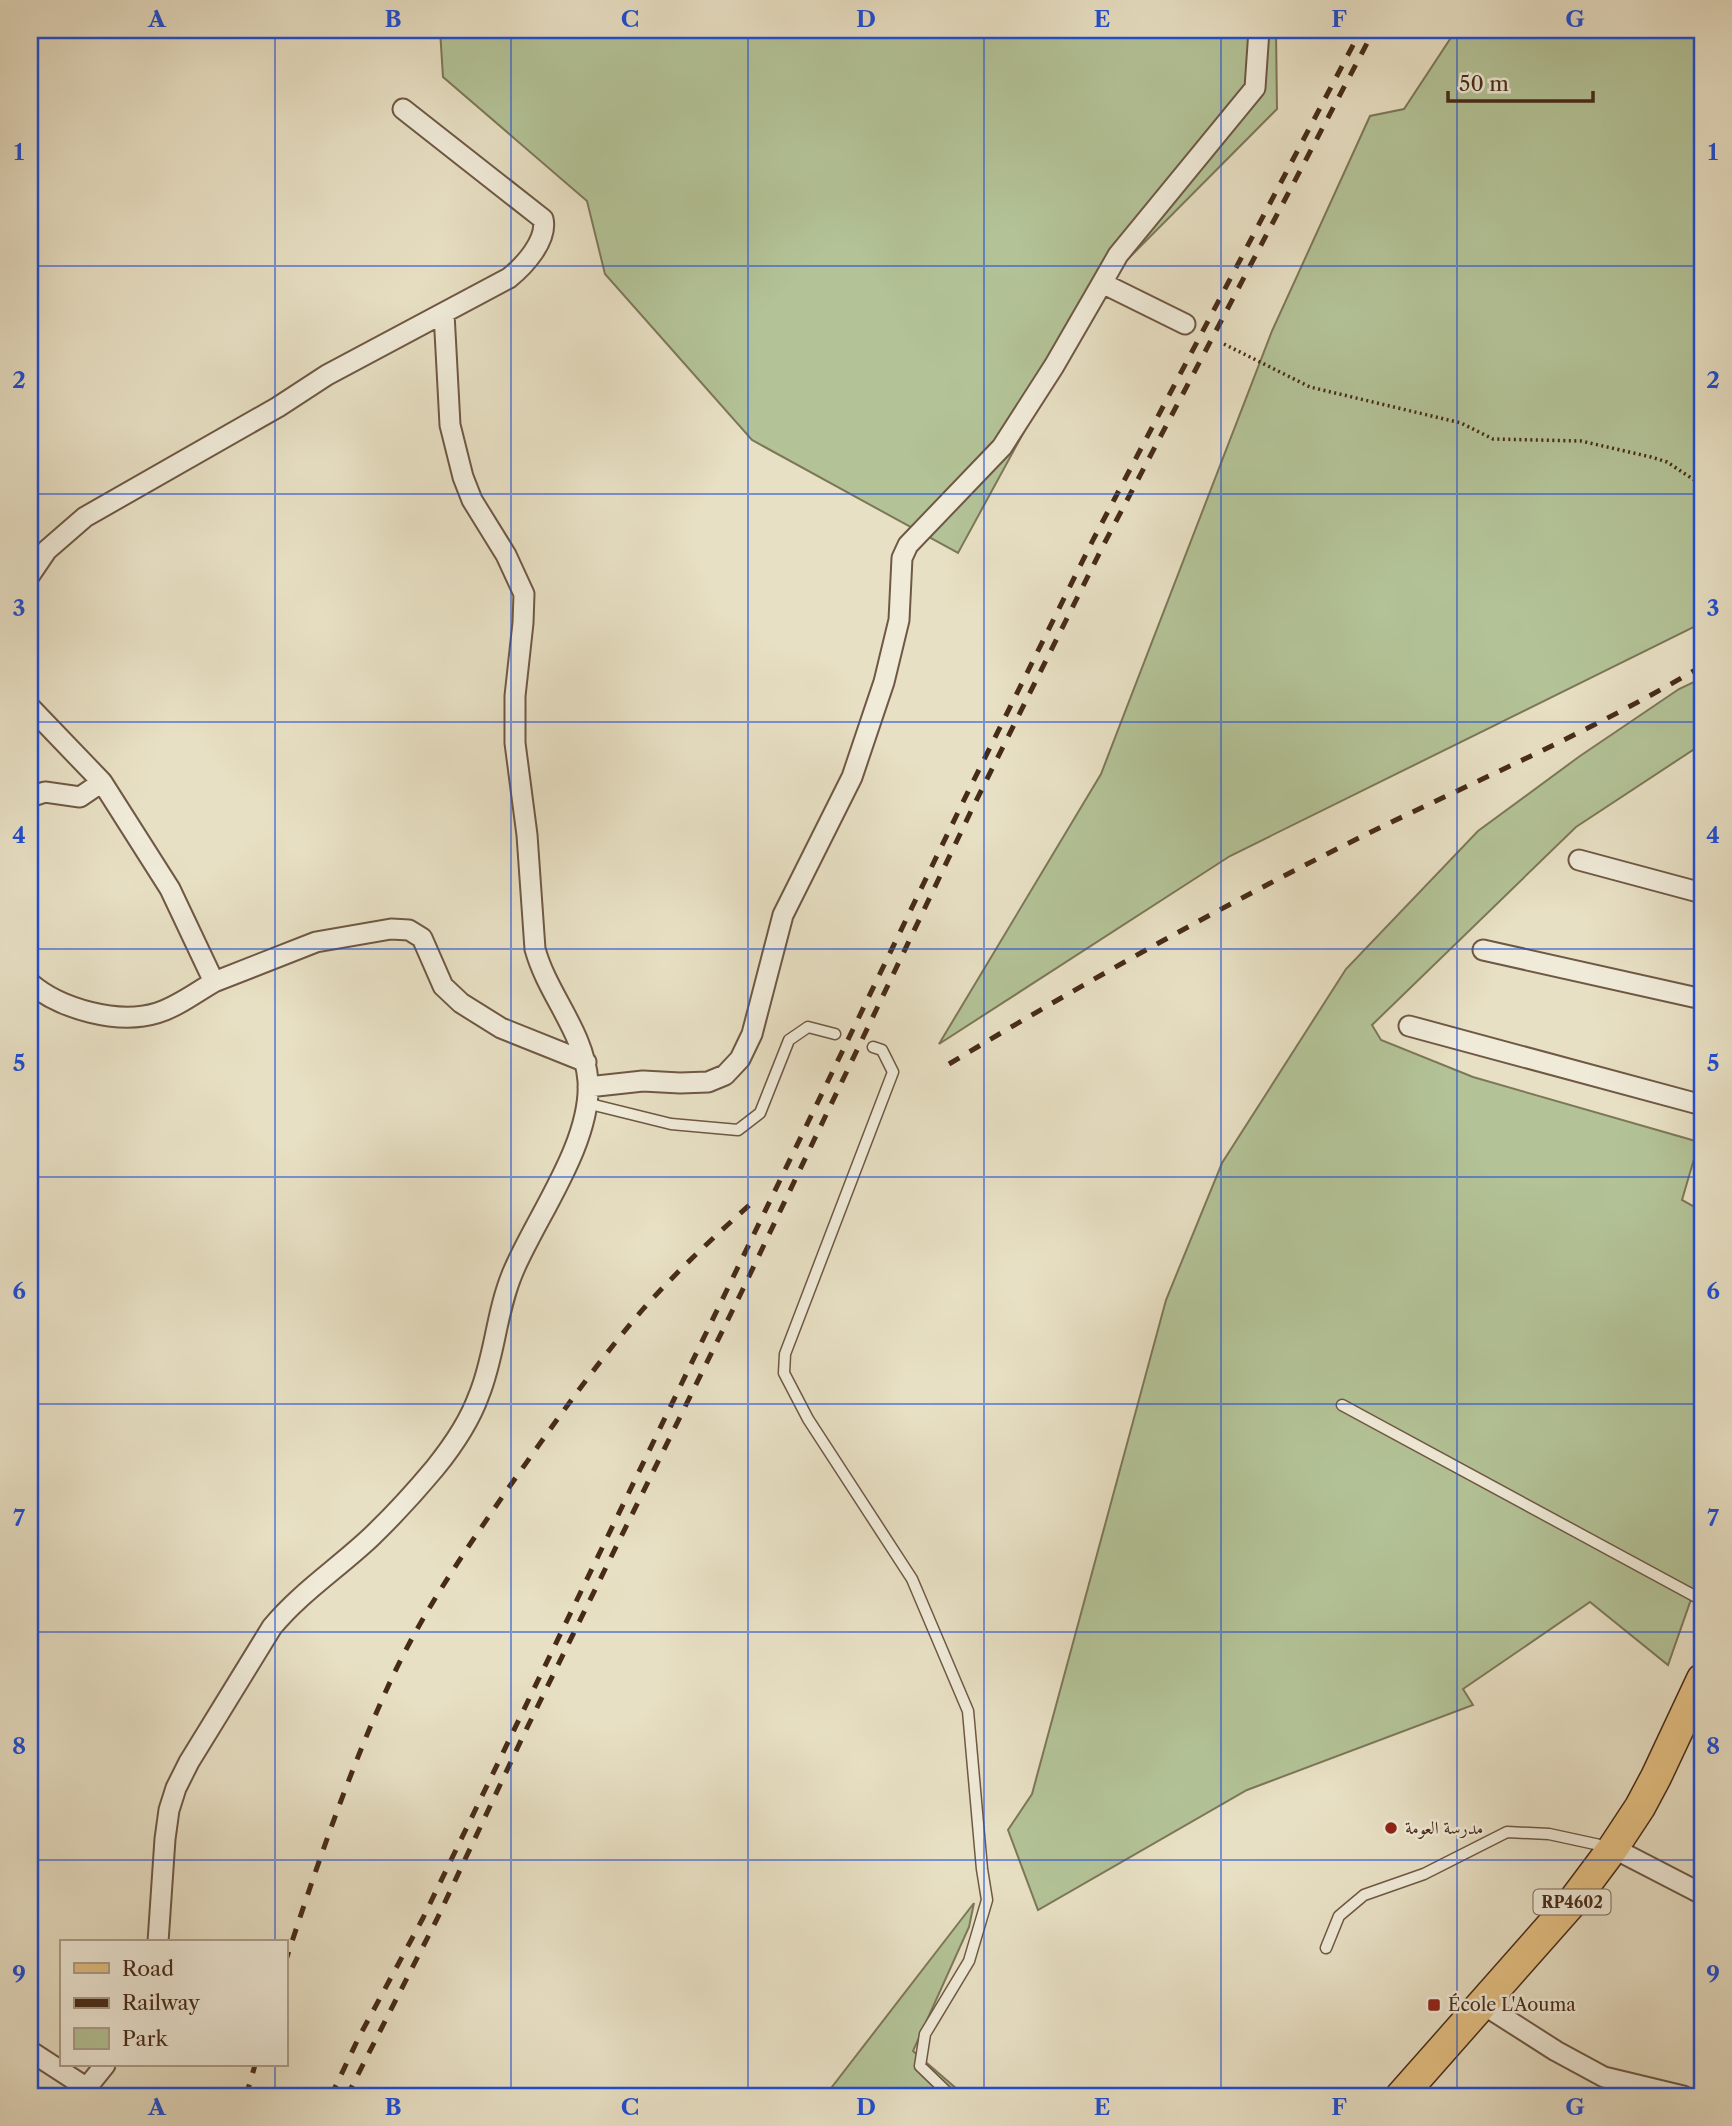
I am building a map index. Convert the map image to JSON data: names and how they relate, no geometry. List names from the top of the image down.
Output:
{
  "streets": {
    "main road": ["RP4602"]
  },
  "places": {
    "other": ["مدرسة العومة"],
    "transit": ["École L'Aouma"]
  },
  "legend": ["Road", "Railway", "Park"],
  "scale_bar": "50 m",
  "grid": {
    "columns": [
      "A",
      "B",
      "C",
      "D",
      "E",
      "F",
      "G"
    ],
    "rows": [
      "1",
      "2",
      "3",
      "4",
      "5",
      "6",
      "7",
      "8",
      "9"
    ]
  }
}
